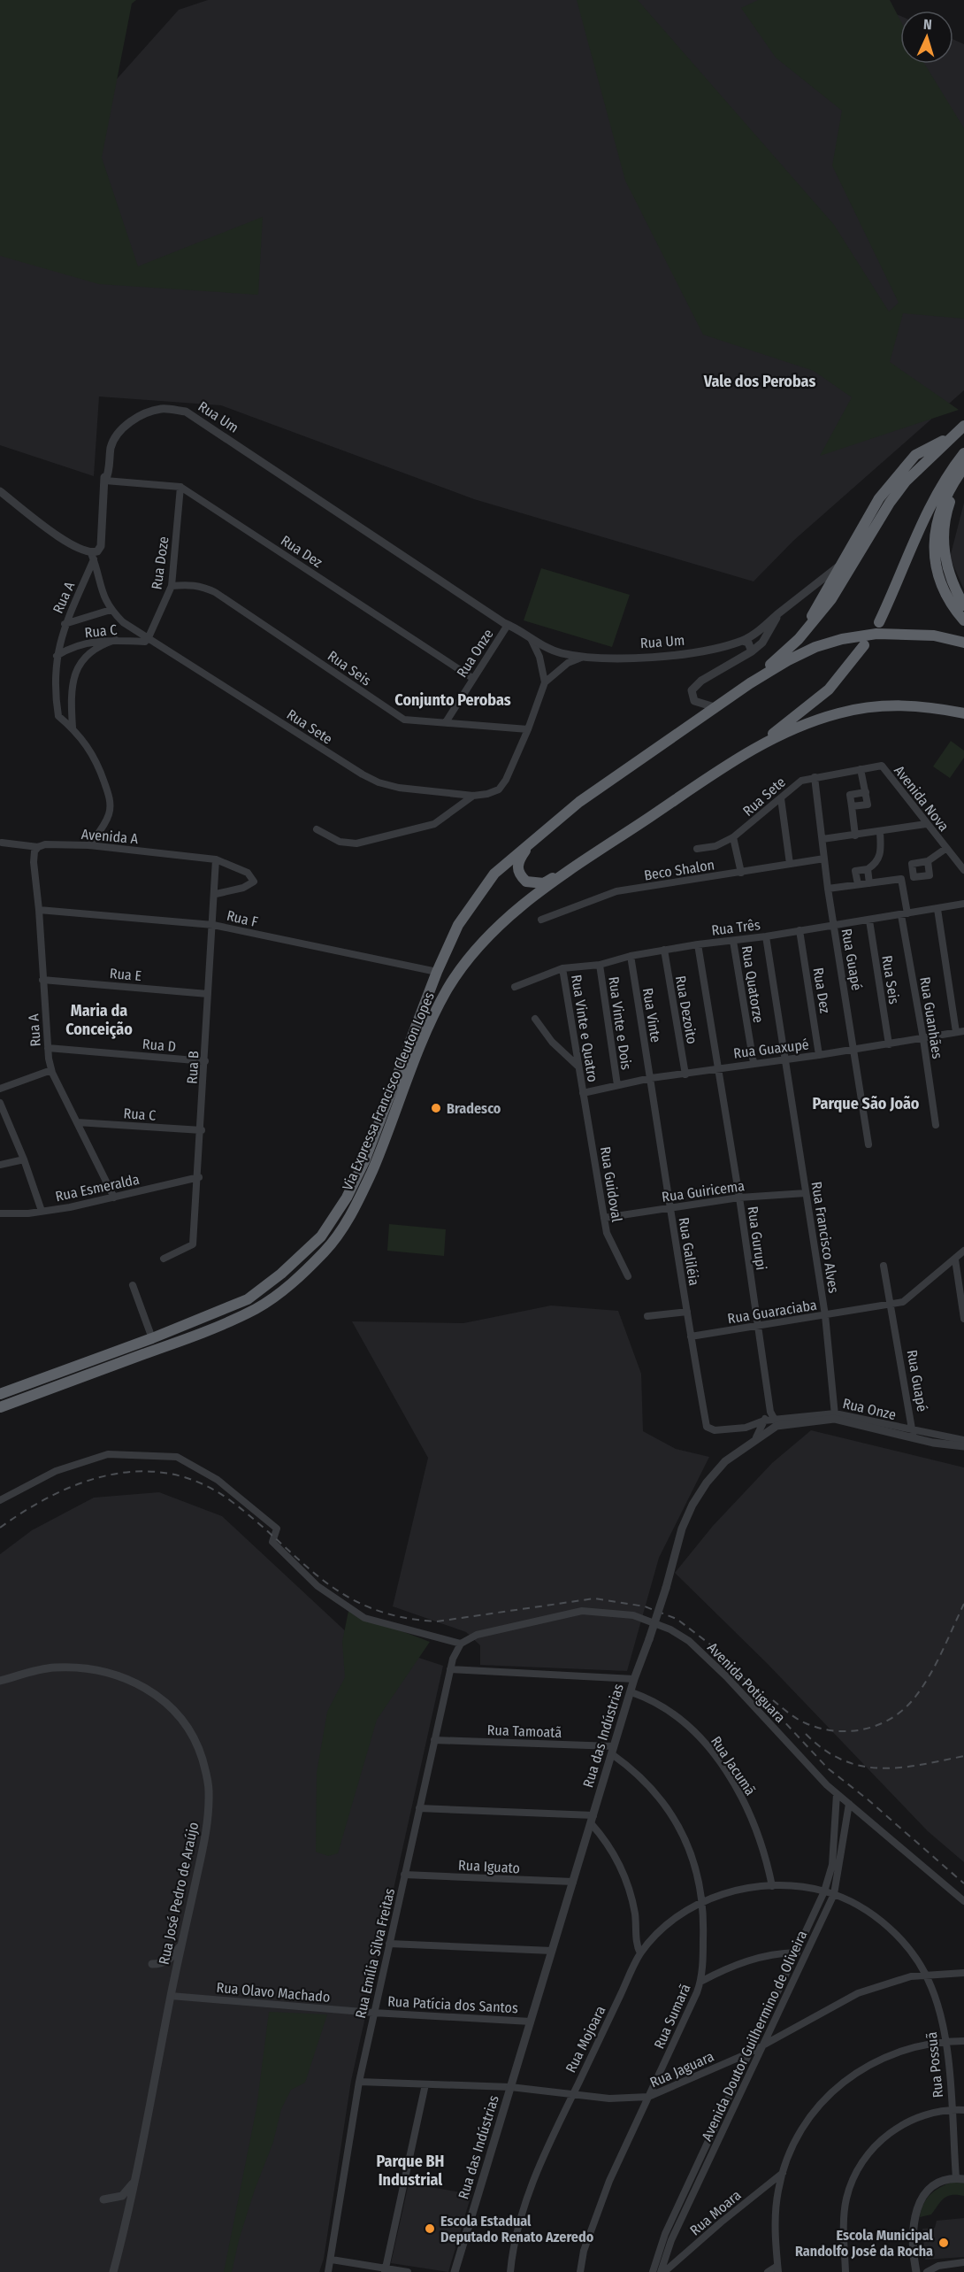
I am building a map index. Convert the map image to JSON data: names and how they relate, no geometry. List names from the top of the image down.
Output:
{
  "streets": {
    "highway": ["Via Expressa Francisco Cleuton Lopes"],
    "street": [
      "Rua Um",
      "Rua Dez",
      "Rua Doze",
      "Rua A",
      "Rua C",
      "Rua Onze",
      "Rua Seis",
      "Rua Sete",
      "Avenida Nova",
      "Avenida A",
      "Beco Shalon",
      "Rua F",
      "Rua Três",
      "Rua Guapé",
      "Rua E",
      "Rua Quatorze",
      "Rua Dezoito",
      "Rua Vinte",
      "Rua Guanhães",
      "Rua Vinte e Dois",
      "Rua Vinte e Quatro",
      "Rua D",
      "Rua Guaxupé",
      "Rua B",
      "Rua Guidoval",
      "Rua Esmeralda",
      "Rua Guiricema",
      "Rua Francisco Alves",
      "Rua Gurupi",
      "Rua Galiléia",
      "Rua Guaraciaba",
      "Avenida Potiguara",
      "Rua Tamoatã",
      "Rua das Indústrias",
      "Rua Jacumã",
      "Rua Iguato",
      "Rua José Pedro de Araújo",
      "Rua Emília Silva Freitas",
      "Rua Olavo Machado",
      "Rua Patícia dos Santos",
      "Rua Sumarã",
      "Avenida Doutor Guilhermino de Oliveira",
      "Rua Mojoara",
      "Rua Possuã",
      "Rua Jaguara",
      "Rua Moara"
    ]
  },
  "crossings": [
    ["Rua Um", "Rua Dez"],
    ["Rua Um", "Rua A"],
    ["Rua Um", "Rua Onze"],
    ["Rua Dez", "Rua Doze"],
    ["Rua Dez", "Rua Onze"],
    ["Rua Dez", "Rua Três"],
    ["Rua Dez", "Rua Guaxupé"],
    ["Rua Doze", "Rua C"],
    ["Rua Doze", "Rua Seis"],
    ["Rua Doze", "Rua Sete"],
    ["Rua A", "Rua C"],
    ["Rua A", "Avenida A"],
    ["Rua A", "Rua F"],
    ["Rua A", "Rua E"],
    ["Rua A", "Rua D"],
    ["Rua A", "Rua Esmeralda"],
    ["Rua C", "Rua Sete"],
    ["Rua C", "Rua B"],
    ["Rua Onze", "Rua Seis"],
    ["Rua Onze", "Rua Guapé"],
    ["Rua Onze", "Rua das Indústrias"],
    ["Rua Seis", "Rua Sete"],
    ["Rua Seis", "Rua Três"],
    ["Rua Seis", "Rua Guaxupé"],
    ["Rua Sete", "Avenida Nova"],
    ["Rua Sete", "Rua Guapé"],
    ["Avenida A", "Rua B"],
    ["Beco Shalon", "Rua Guapé"],
    ["Rua F", "Rua B"],
    ["Rua F", "Via Expressa Francisco Cleuton Lopes"],
    ["Rua Três", "Rua Guapé"],
    ["Rua Três", "Rua Quatorze"],
    ["Rua Três", "Rua Dezoito"],
    ["Rua Três", "Rua Vinte"],
    ["Rua Três", "Rua Guanhães"],
    ["Rua Três", "Rua Vinte e Dois"],
    ["Rua Três", "Rua Vinte e Quatro"],
    ["Rua Três", "Rua Francisco Alves"],
    ["Rua Três", "Rua Gurupi"],
    ["Rua Guapé", "Rua Guaxupé"],
    ["Rua Guapé", "Rua Guaraciaba"],
    ["Rua Guapé", "Rua das Indústrias"],
    ["Rua E", "Rua B"],
    ["Rua Quatorze", "Rua Guaxupé"],
    ["Rua Dezoito", "Rua Guaxupé"],
    ["Rua Vinte", "Rua Guaxupé"],
    ["Rua Vinte", "Rua Galiléia"],
    ["Rua Guanhães", "Rua Guaxupé"],
    ["Rua Vinte e Dois", "Rua Guaxupé"],
    ["Rua Vinte e Quatro", "Rua Guaxupé"],
    ["Rua Vinte e Quatro", "Rua Guidoval"],
    ["Rua D", "Rua B"],
    ["Rua Guaxupé", "Rua Guidoval"],
    ["Rua Guaxupé", "Rua Francisco Alves"],
    ["Rua Guaxupé", "Rua Gurupi"],
    ["Rua Guaxupé", "Rua Galiléia"],
    ["Rua B", "Rua Esmeralda"],
    ["Rua Guidoval", "Rua Guiricema"],
    ["Rua Guiricema", "Rua Francisco Alves"],
    ["Rua Guiricema", "Rua Gurupi"],
    ["Rua Guiricema", "Rua Galiléia"],
    ["Rua Francisco Alves", "Rua Guaraciaba"],
    ["Rua Francisco Alves", "Rua das Indústrias"],
    ["Rua Gurupi", "Rua Guaraciaba"],
    ["Rua Gurupi", "Rua das Indústrias"],
    ["Rua Galiléia", "Rua Guaraciaba"],
    ["Avenida Potiguara", "Rua Emília Silva Freitas"],
    ["Avenida Potiguara", "Avenida Doutor Guilhermino de Oliveira"],
    ["Rua Tamoatã", "Rua das Indústrias"],
    ["Rua Tamoatã", "Rua Emília Silva Freitas"],
    ["Rua das Indústrias", "Rua Jacumã"],
    ["Rua das Indústrias", "Rua Iguato"],
    ["Rua das Indústrias", "Rua Patícia dos Santos"],
    ["Rua das Indústrias", "Rua Jaguara"],
    ["Rua Jacumã", "Rua Possuã"],
    ["Rua Iguato", "Rua Emília Silva Freitas"],
    ["Rua José Pedro de Araújo", "Rua Olavo Machado"],
    ["Rua Emília Silva Freitas", "Rua Olavo Machado"],
    ["Rua Emília Silva Freitas", "Rua Patícia dos Santos"],
    ["Rua Emília Silva Freitas", "Rua Jaguara"],
    ["Rua Olavo Machado", "Rua Patícia dos Santos"],
    ["Rua Sumarã", "Avenida Doutor Guilhermino de Oliveira"],
    ["Rua Sumarã", "Rua Jaguara"],
    ["Avenida Doutor Guilhermino de Oliveira", "Rua Possuã"],
    ["Avenida Doutor Guilhermino de Oliveira", "Rua Jaguara"],
    ["Avenida Doutor Guilhermino de Oliveira", "Rua Moara"],
    ["Rua Mojoara", "Rua Possuã"],
    ["Rua Mojoara", "Rua Jaguara"],
    ["Rua Possuã", "Rua Jaguara"]
  ],
  "districts": [
    "Vale dos Perobas",
    "Conjunto Perobas",
    "Maria da Conceição",
    "Parque São João",
    "Parque BH Industrial"
  ],
  "places": ["Bradesco", "Escola Estadual Deputado Renato Azeredo", "Escola Municipal Randolfo José da Rocha"],
  "north": "top"
}
